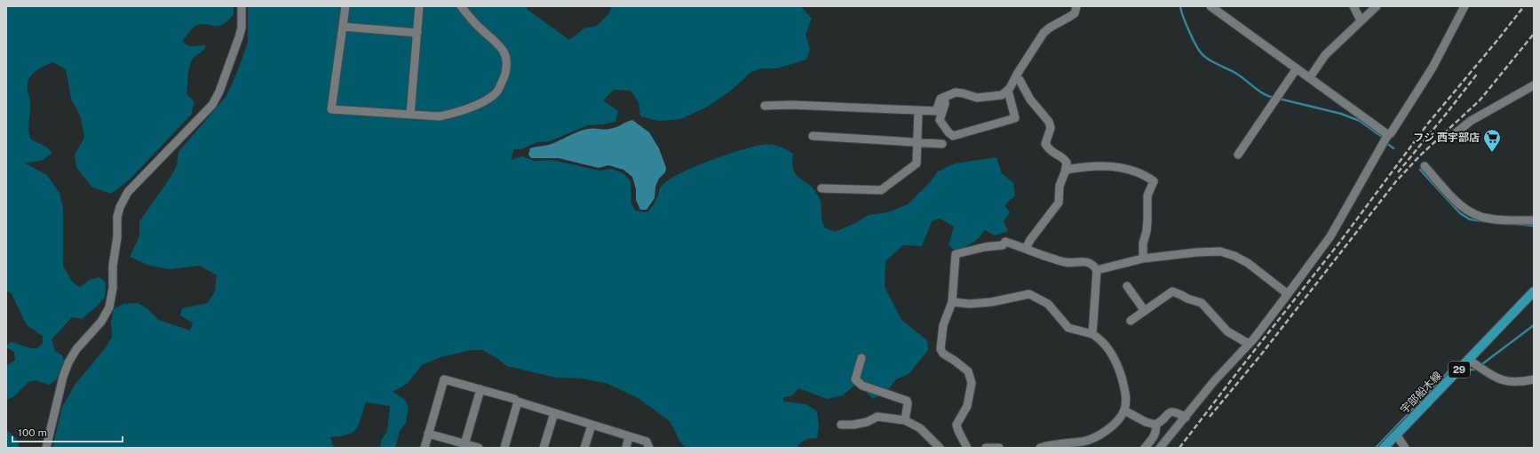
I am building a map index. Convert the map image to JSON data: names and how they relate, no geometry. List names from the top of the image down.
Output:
{
  "streets": {
    "main road": ["29", "宇部船木線"]
  },
  "places": {
    "supermarket": ["フジ 西宇部店"]
  },
  "scale_bar": "100 m"
}
